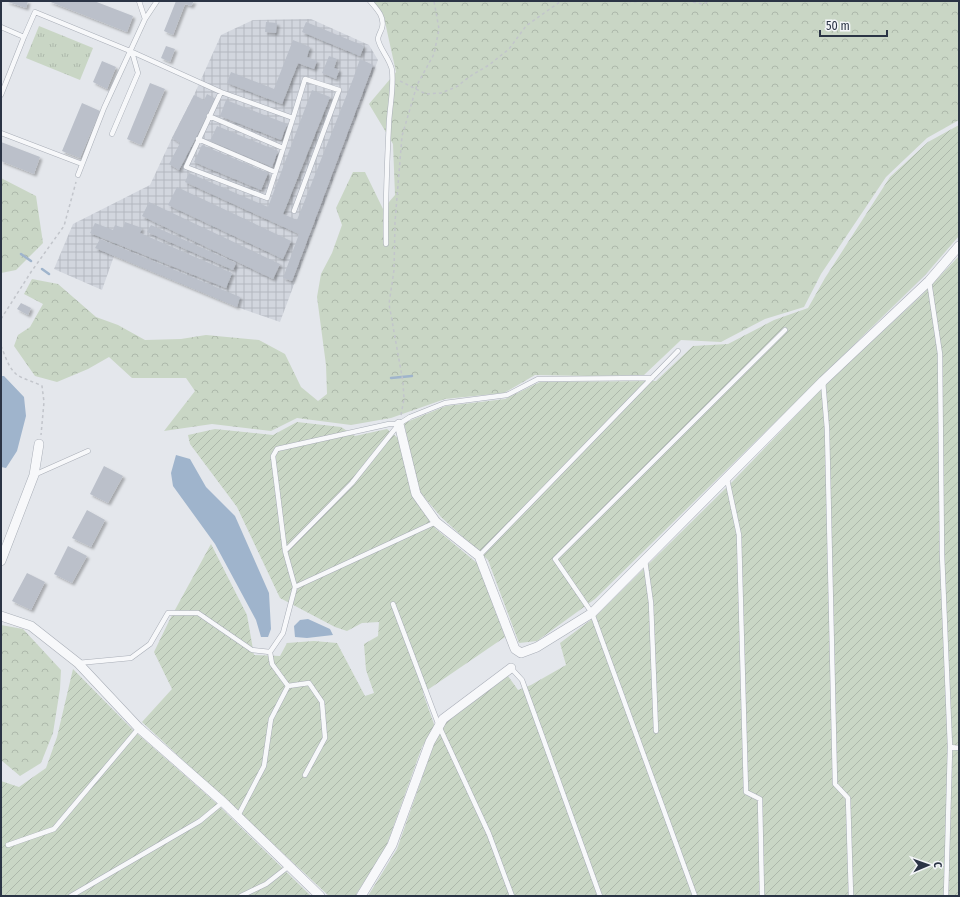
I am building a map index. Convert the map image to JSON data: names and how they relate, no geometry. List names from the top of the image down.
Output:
{
  "scale_bar": "50 m",
  "north": "right"
}
